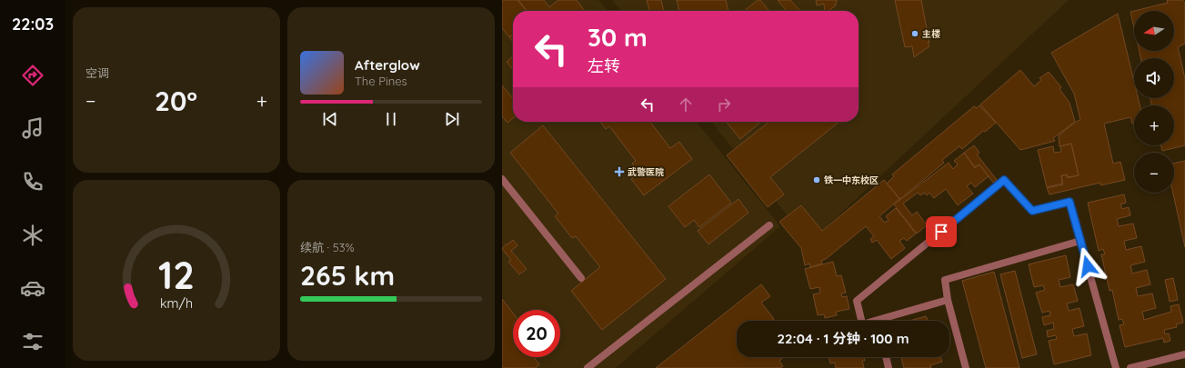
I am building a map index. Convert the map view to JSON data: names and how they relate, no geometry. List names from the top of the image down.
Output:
{
  "places": {
    "other": ["主楼", "铁一中东校区"],
    "health": ["武警医院"]
  },
  "north": "left",
  "page": {
    "tabs": "22:03",
    "tile": [
      "空调",
      ["续航 · 53%", "265 km"]
    ],
    "map_buttons": ["+", "−"],
    "turn": ["30 m", "左转"],
    "song": ["Afterglow", "The Pines"],
    "heat": ["−", "20°", "+"],
    "limit": "20",
    "trip": "22:04 · 1 分钟 · 100 m",
    "gauge": ["12", "km/h"]
  }
}
